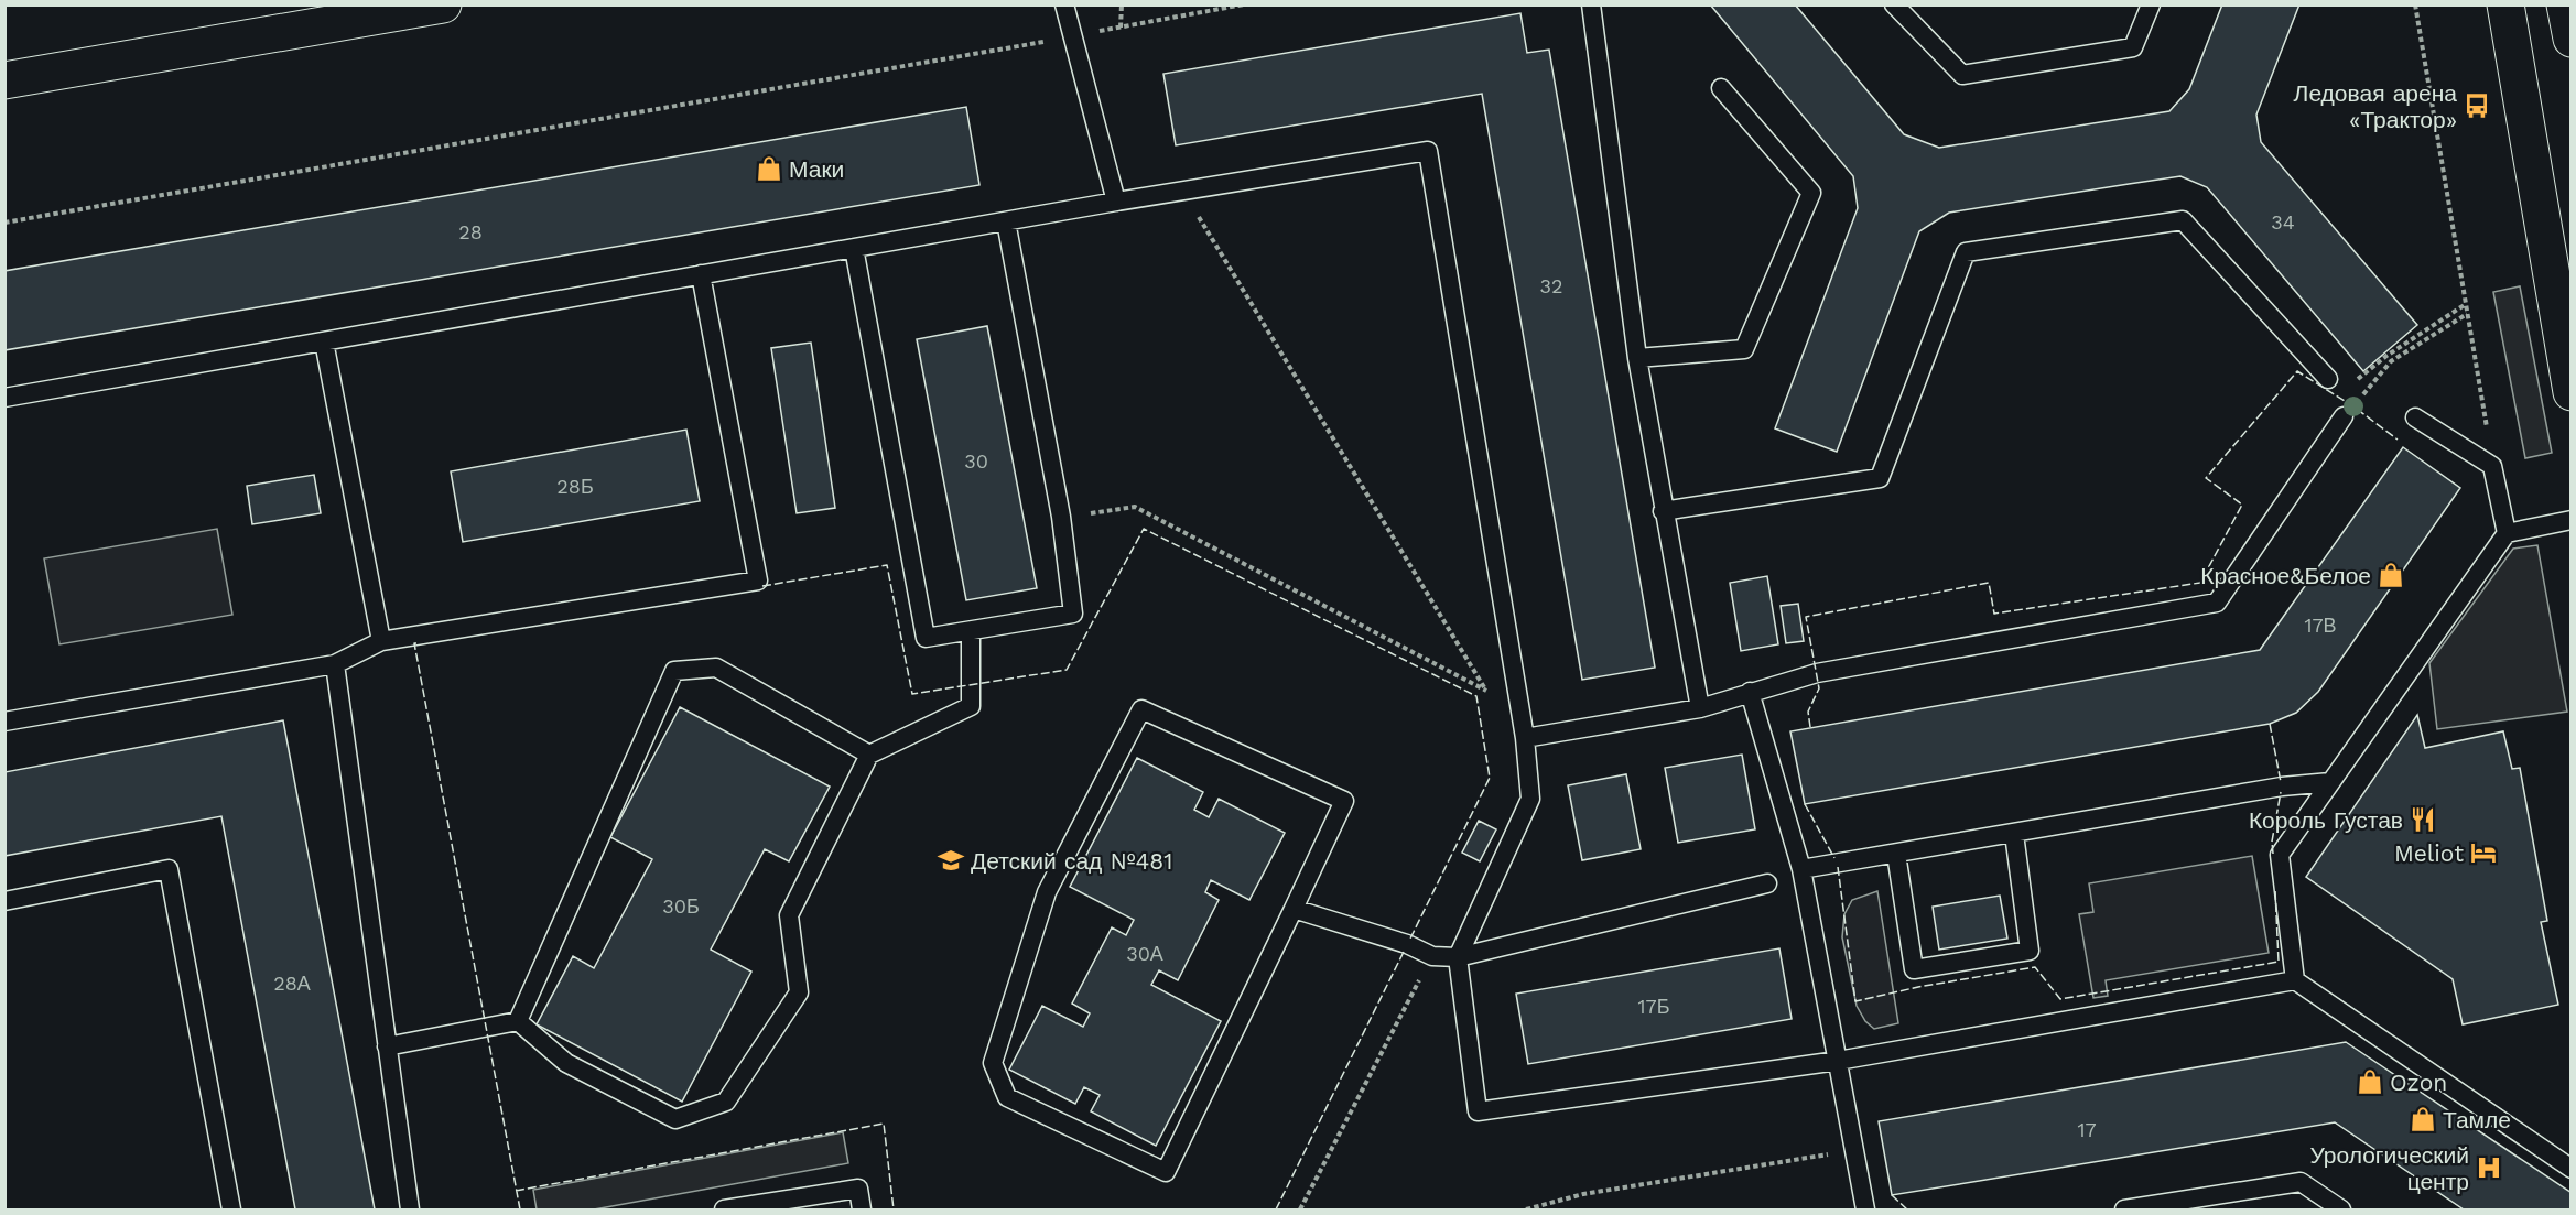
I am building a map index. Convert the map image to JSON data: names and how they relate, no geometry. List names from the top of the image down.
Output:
{
  "places": {
    "bus stop": ["Ледовая арена «Трактор»"],
    "shop": [
      "Маки",
      "Красное&Белое",
      "Ozon",
      "Тамле"
    ],
    "restaurant": ["Король Густав"],
    "hotel": ["Meliot"],
    "school or university": ["Детский сад №481"],
    "hospital": ["Урологический центр"]
  },
  "house_numbers": [
    "34",
    "28",
    "32",
    "30",
    "28Б",
    "17В",
    "30Б",
    "30А",
    "28А",
    "17Б",
    "17"
  ]
}
